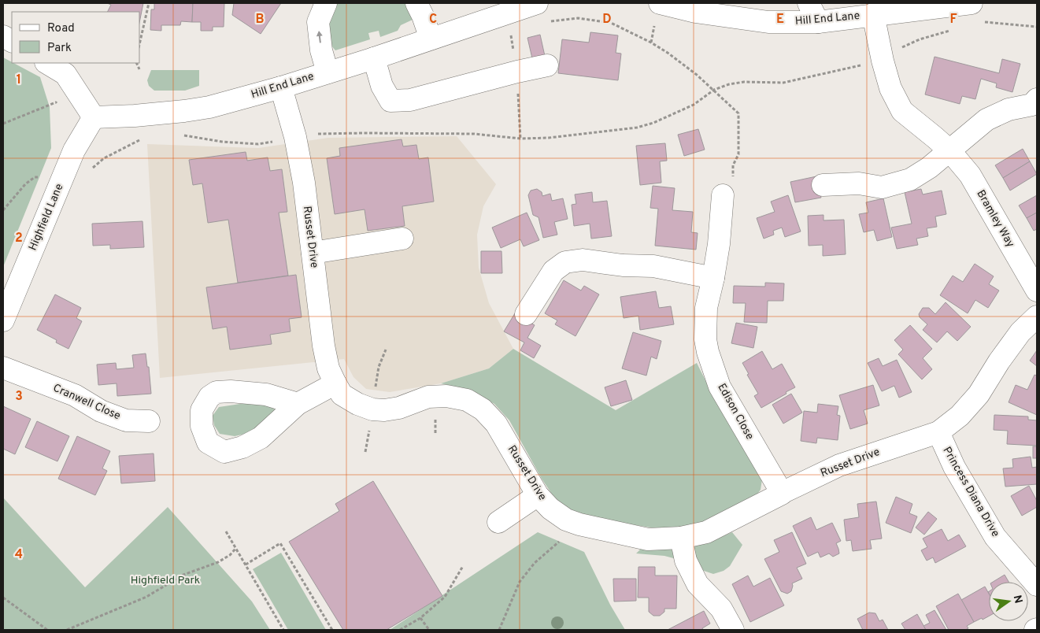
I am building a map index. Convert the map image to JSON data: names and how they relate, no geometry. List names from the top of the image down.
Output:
{
  "streets": {
    "street": [
      "Hill End Lane",
      "Highfield Lane",
      "Bramley Way",
      "Russet Drive",
      "Cranwell Close",
      "Edison Close",
      "Princess Diana Drive"
    ]
  },
  "crossings": [
    ["Hill End Lane", "Highfield Lane"],
    ["Hill End Lane", "Bramley Way"],
    ["Hill End Lane", "Russet Drive"],
    ["Russet Drive", "Edison Close"],
    ["Russet Drive", "Princess Diana Drive"]
  ],
  "parks": ["Highfield Park"],
  "legend": ["Road", "Park"],
  "north": "right",
  "grid": {
    "columns": [
      "B",
      "C",
      "D",
      "E",
      "F"
    ],
    "rows": [
      "1",
      "2",
      "3",
      "4"
    ]
  }
}
